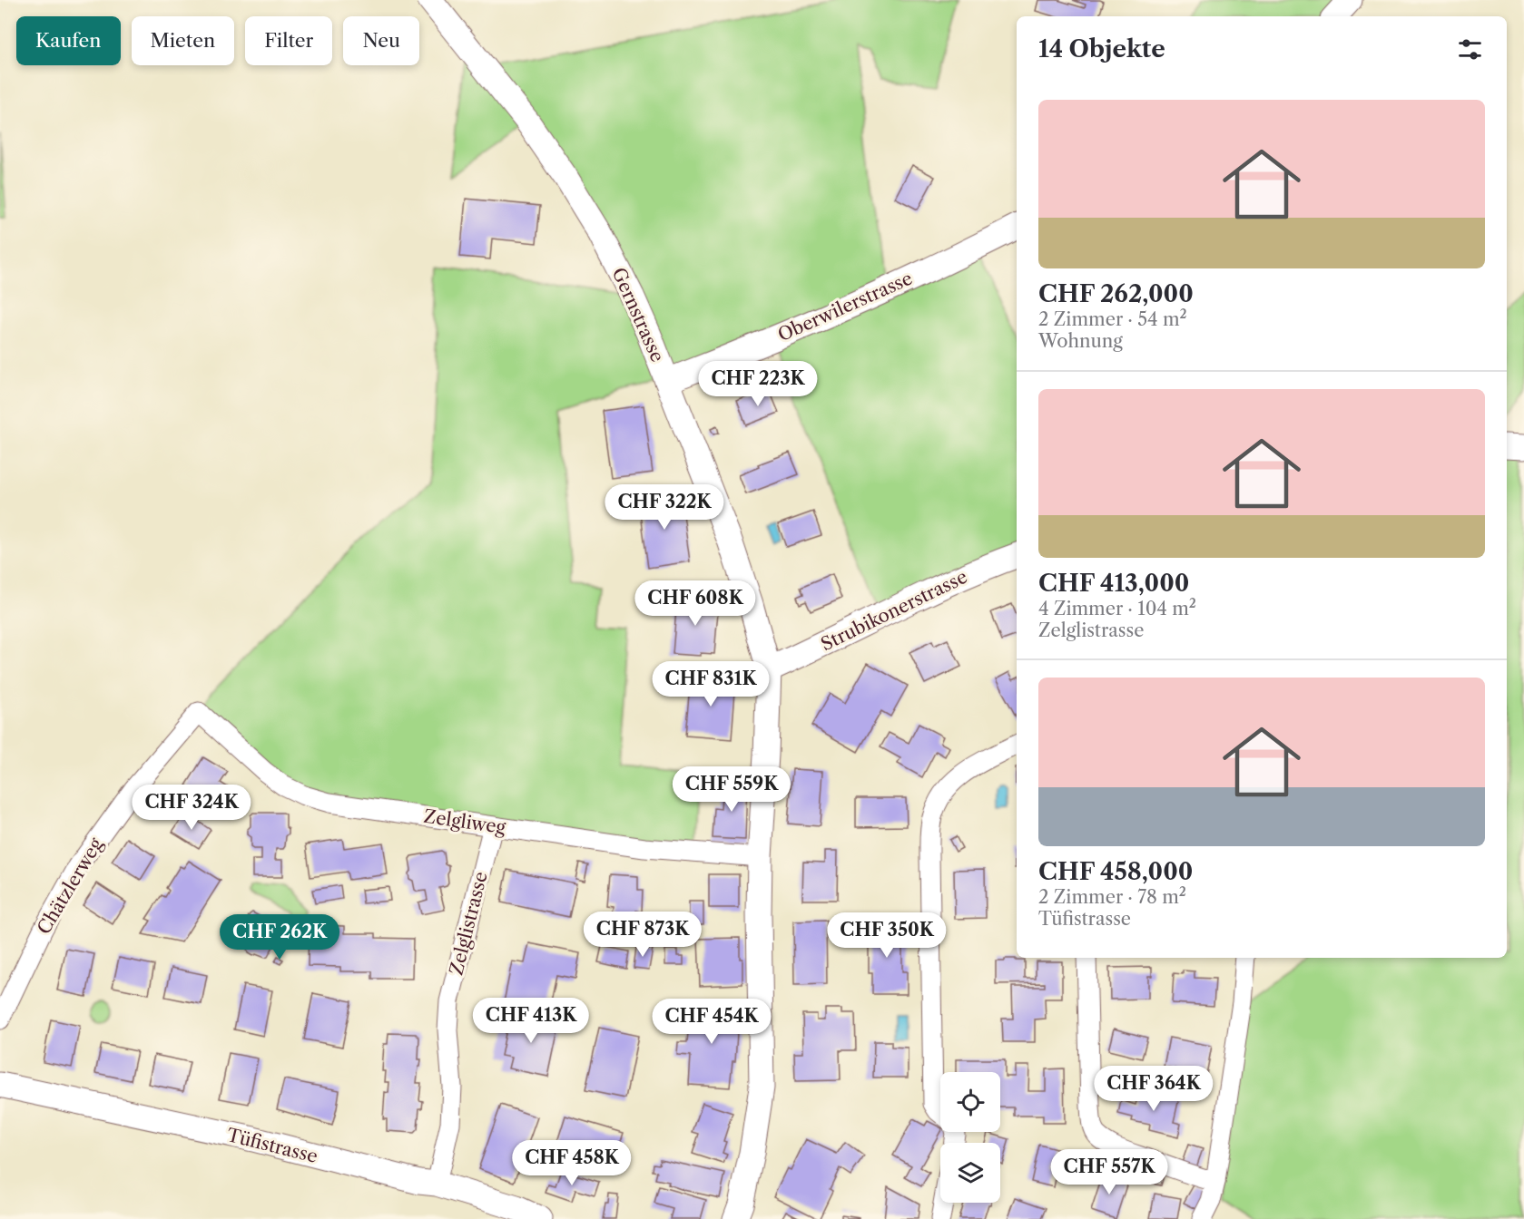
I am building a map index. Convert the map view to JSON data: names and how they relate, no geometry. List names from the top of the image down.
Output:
{
  "streets": {
    "street": [
      "Oberwilerstrasse",
      "Gernstrasse",
      "Strubikonerstrasse",
      "Zelgliweg",
      "Chätzlerweg",
      "Zelglistrasse",
      "Tüfistrasse"
    ]
  },
  "crossings": [
    ["Oberwilerstrasse", "Gernstrasse"],
    ["Gernstrasse", "Strubikonerstrasse"],
    ["Gernstrasse", "Zelgliweg"],
    ["Zelgliweg", "Chätzlerweg"],
    ["Zelgliweg", "Zelglistrasse"],
    ["Zelglistrasse", "Tüfistrasse"]
  ],
  "page": {
    "chip": [
      "Kaufen",
      "Mieten",
      "Filter",
      "Neu"
    ],
    "heading": "14 Objekte",
    "list": [
      {
        "name": "CHF 262,000",
        "note": "2 Zimmer · 54 m² · Wohnung"
      },
      {
        "name": "CHF 413,000",
        "note": "4 Zimmer · 104 m² · Zelglistrasse"
      },
      {
        "name": "CHF 458,000",
        "note": "2 Zimmer · 78 m² · Tüfistrasse"
      }
    ],
    "price": [
      "CHF 223K",
      "CHF 322K",
      "CHF 608K",
      "CHF 831K",
      "CHF 559K",
      "CHF 324K",
      "CHF 873K",
      "CHF 350K",
      "CHF 262K",
      "CHF 413K",
      "CHF 454K",
      "CHF 364K",
      "CHF 458K",
      "CHF 557K"
    ]
  }
}
